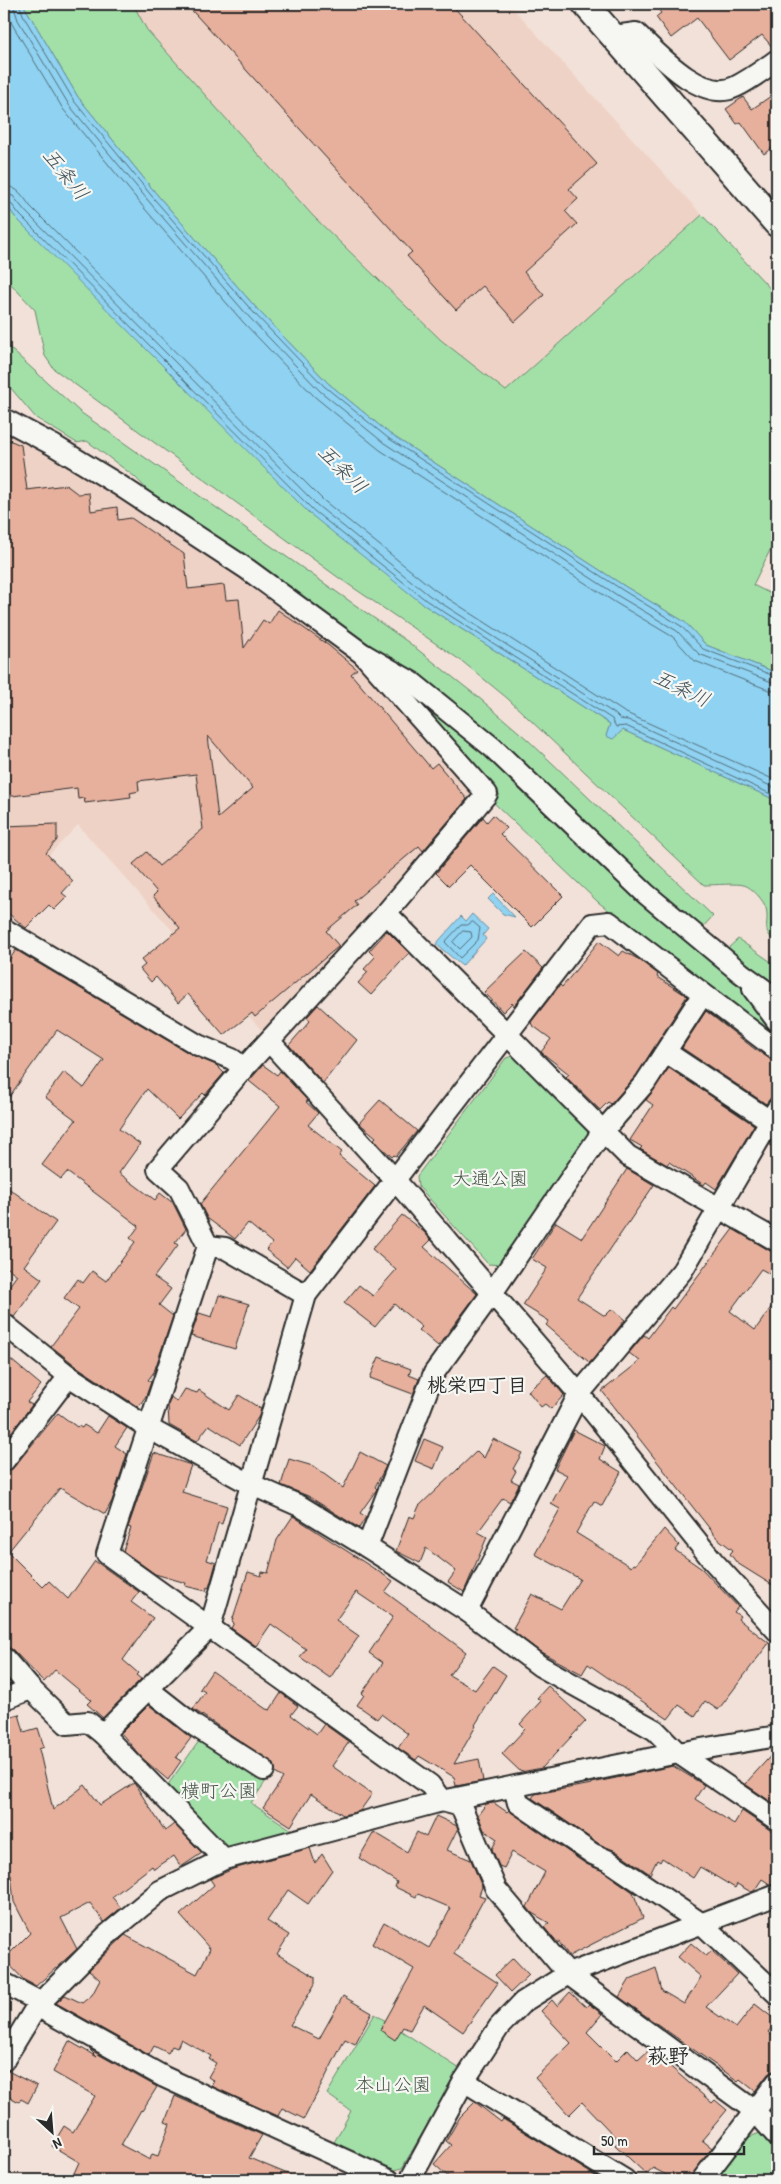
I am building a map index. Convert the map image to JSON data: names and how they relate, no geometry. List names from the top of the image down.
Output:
{
  "districts": ["桃栄四丁目", "萩野"],
  "water": ["五条川"],
  "parks": ["大通公園", "横町公園", "本山公園"],
  "scale_bar": "50 m",
  "north": "bottom right"
}
